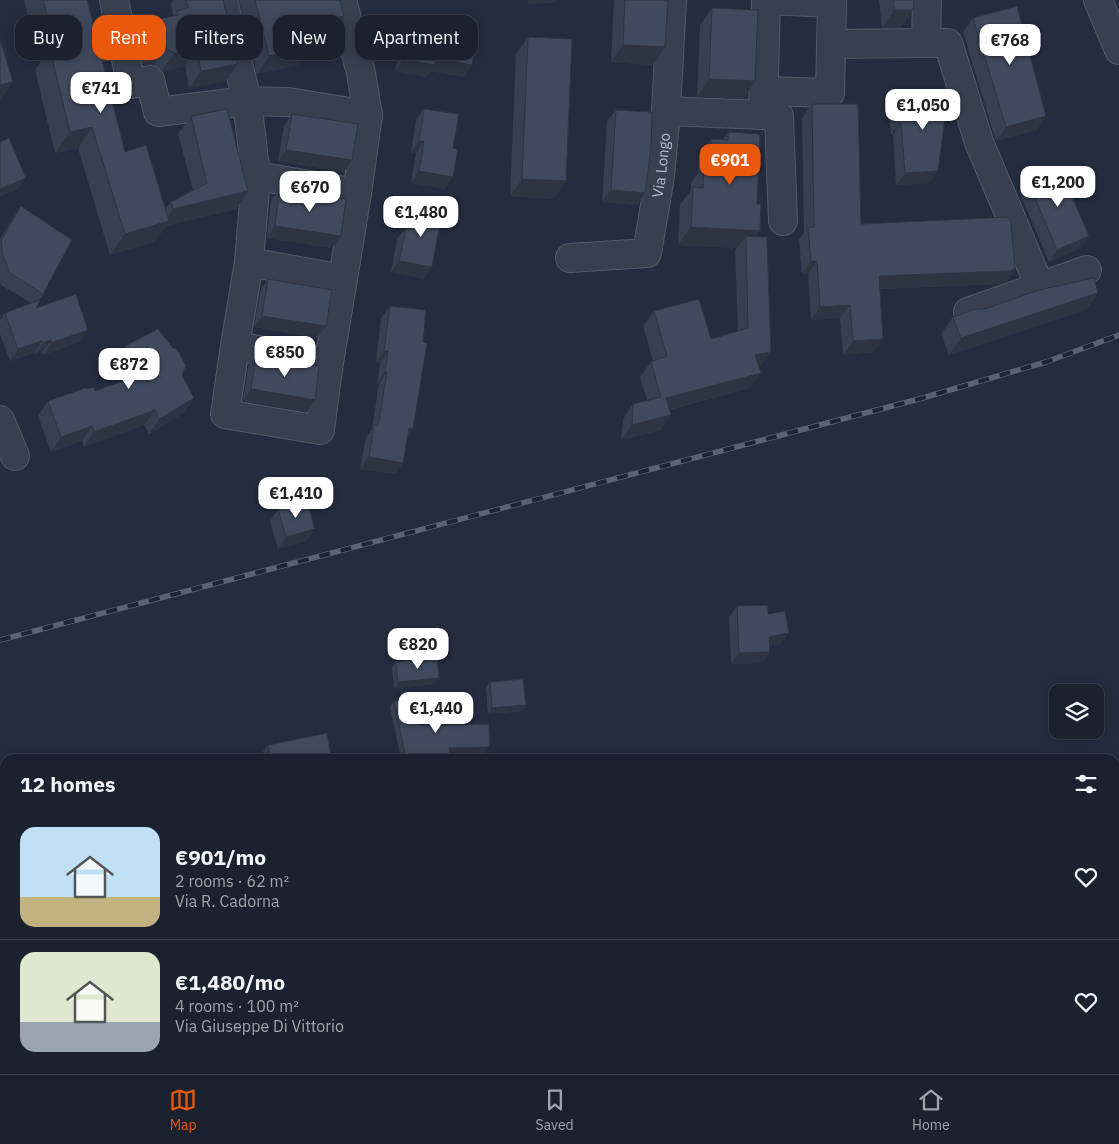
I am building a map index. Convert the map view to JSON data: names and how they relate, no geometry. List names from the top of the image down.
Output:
{
  "streets": {
    "street": ["Via Longo"]
  },
  "page": {
    "chip": [
      "Buy",
      "Rent",
      "Filters",
      "New",
      "Apartment"
    ],
    "price": [
      "€768",
      "€741",
      "€1,050",
      "€901",
      "€1,200",
      "€670",
      "€1,480",
      "€850",
      "€872",
      "€1,410",
      "€820",
      "€1,440"
    ],
    "heading": "12 homes",
    "list": [
      {
        "name": "€901/mo",
        "note": "2 rooms · 62 m² · Via R. Cadorna"
      },
      {
        "name": "€1,480/mo",
        "note": "4 rooms · 100 m² · Via Giuseppe Di Vittorio"
      }
    ],
    "tabs": ["Map", "Saved", "Home"]
  }
}
